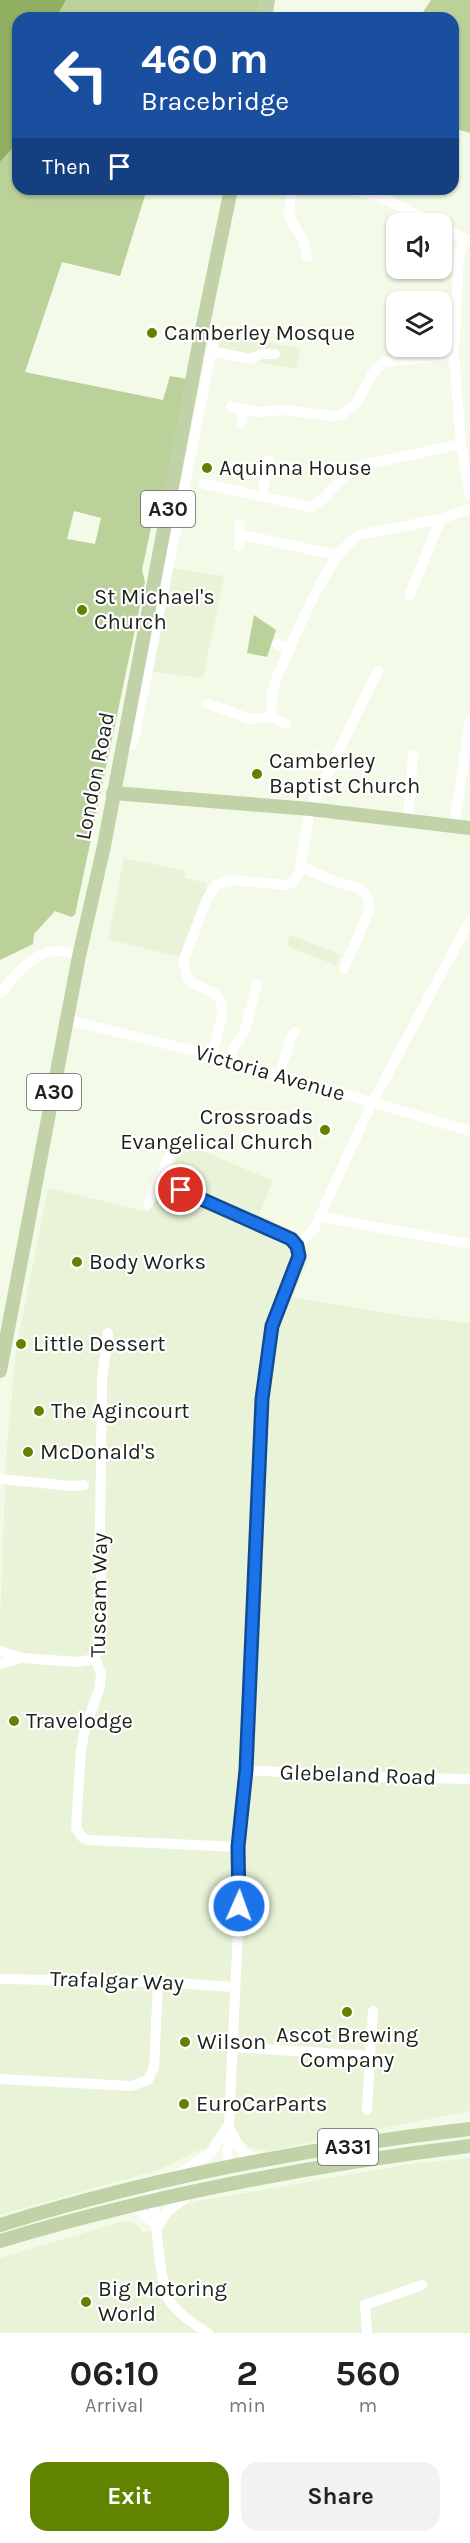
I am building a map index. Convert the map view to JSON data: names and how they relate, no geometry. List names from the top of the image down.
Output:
{
  "streets": {
    "main road": ["A30", "London Road", "A331"],
    "street": [
      "Victoria Avenue",
      "Tuscam Way",
      "Glebeland Road",
      "Trafalgar Way"
    ]
  },
  "crossings": [
    ["London Road", "Victoria Avenue"]
  ],
  "places": [
    "Camberley Mosque",
    "Aquinna House",
    "St Michael's Church",
    "Camberley Baptist Church",
    "Crossroads Evangelical Church",
    "Body Works",
    "Little Dessert",
    "The Agincourt",
    "McDonald's",
    "Travelodge",
    "Ascot Brewing Company",
    "Wilson",
    "EuroCarParts",
    "Big Motoring World"
  ],
  "page": {
    "turn": ["460 m", "Bracebridge"],
    "then": "Then",
    "eta": [
      "06:10",
      "Arrival",
      "2",
      "min",
      "560",
      "m"
    ],
    "buttons": ["Exit", "Share"]
  }
}
